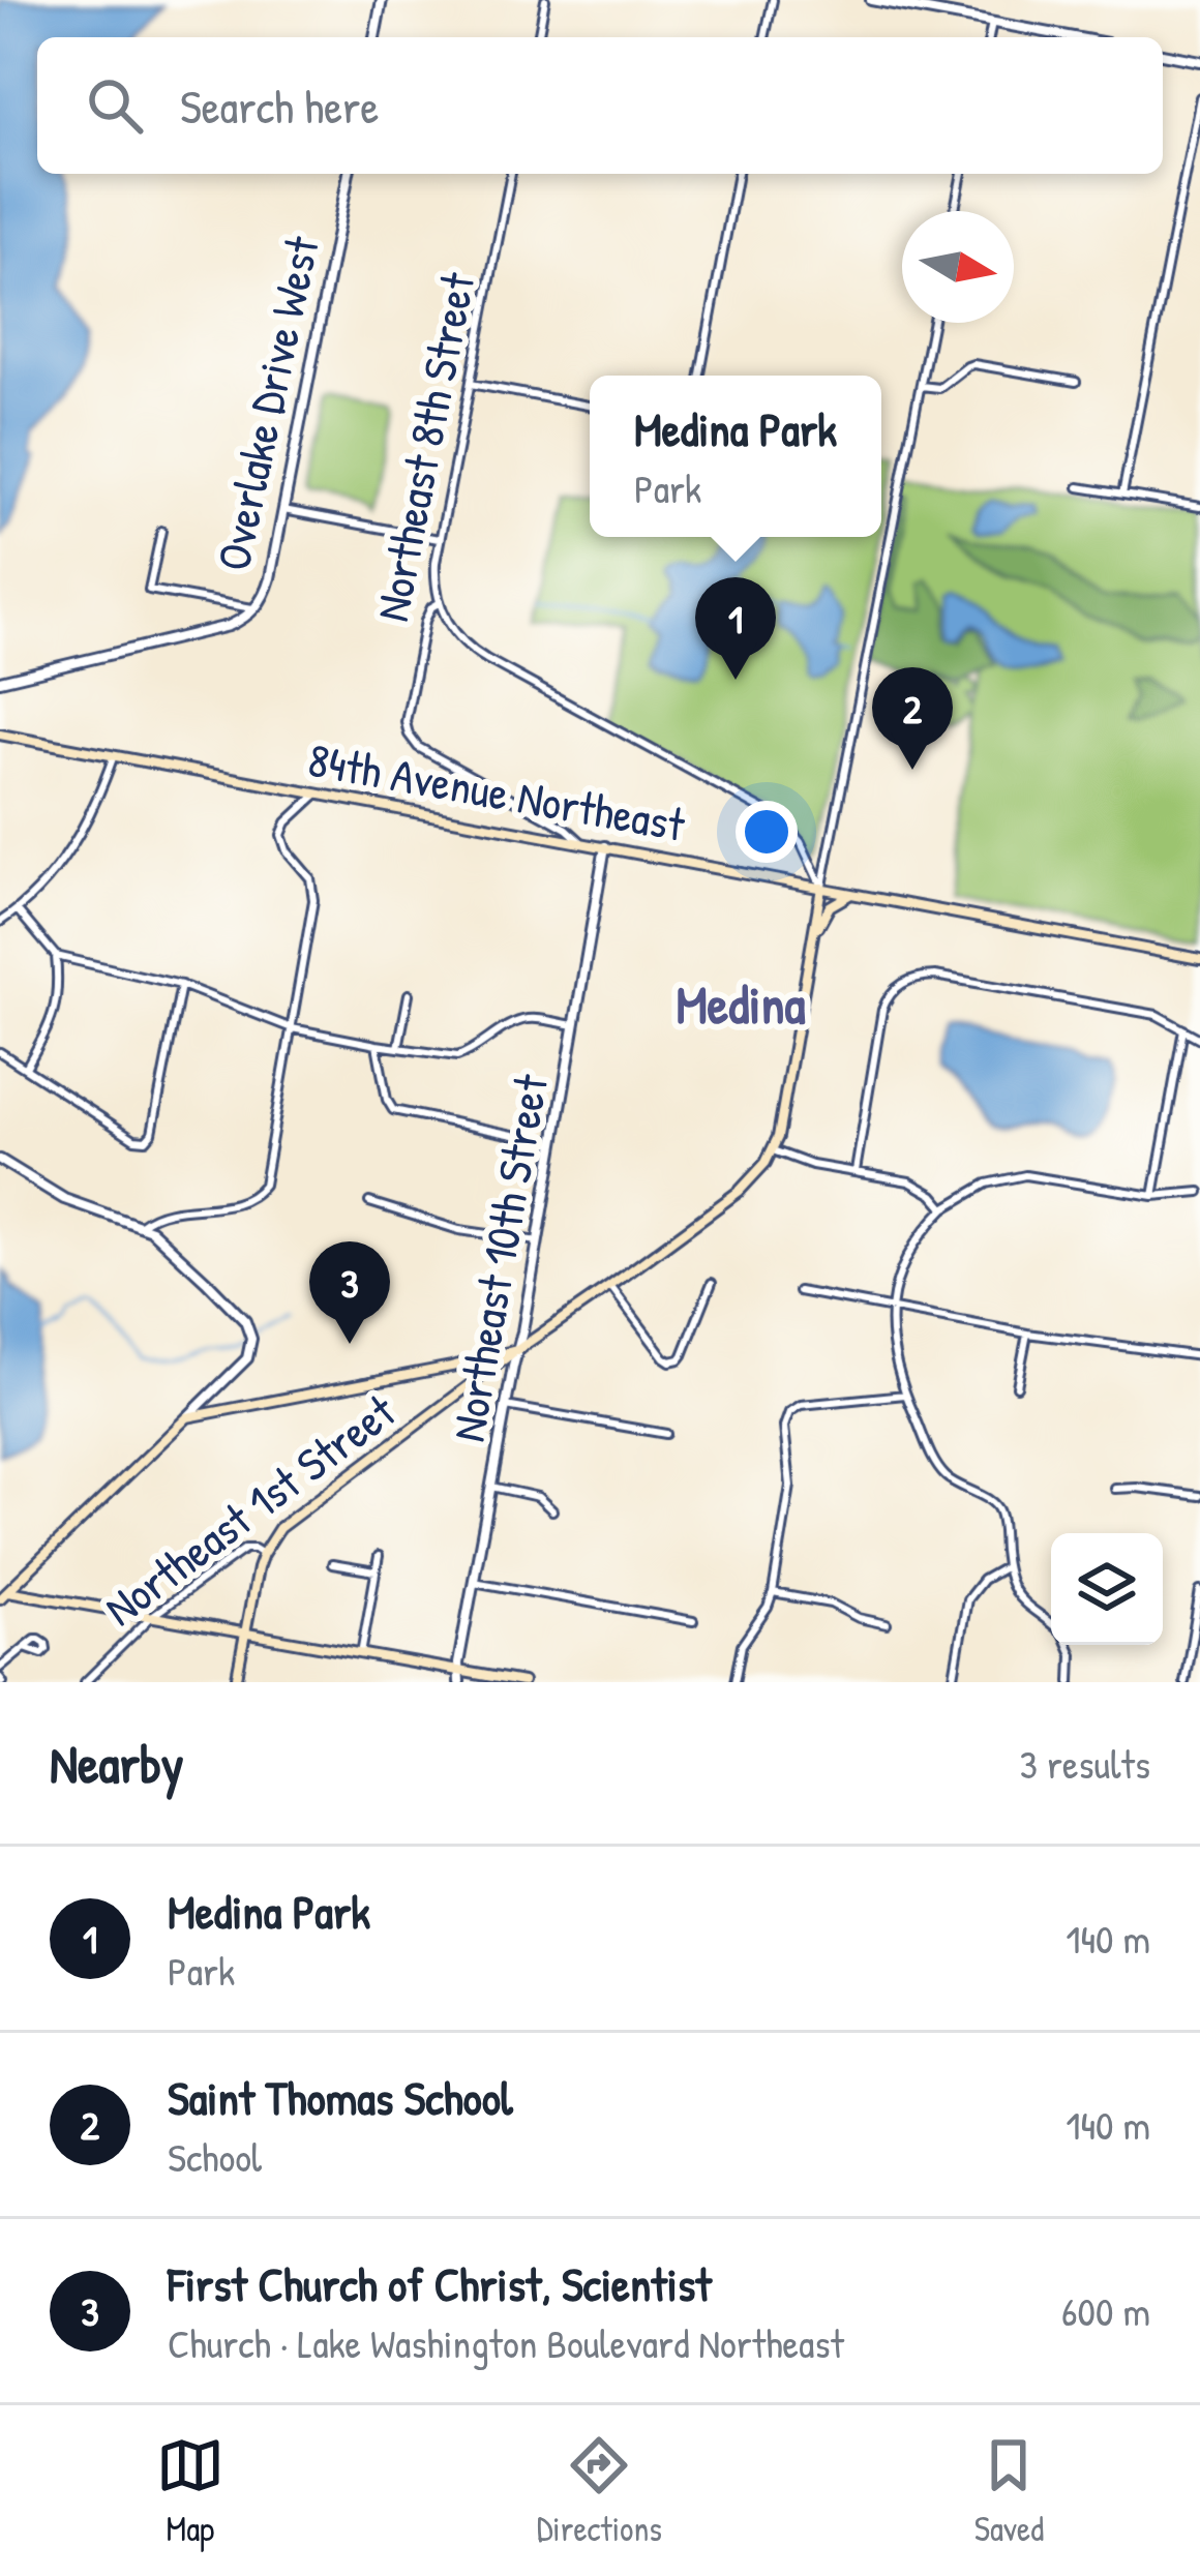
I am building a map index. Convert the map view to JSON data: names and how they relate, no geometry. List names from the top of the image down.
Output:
{
  "streets": {
    "main road": ["84th Avenue Northeast", "Northeast 1st Street"],
    "street": ["Overlake Drive West", "Northeast 8th Street", "Northeast 10th Street"]
  },
  "crossings": [
    ["Northeast 8th Street", "84th Avenue Northeast"],
    ["84th Avenue Northeast", "Northeast 10th Street"],
    ["Northeast 10th Street", "Northeast 1st Street"]
  ],
  "districts": ["Medina"],
  "north": "right",
  "page": {
    "search": "Search here",
    "popup": ["Medina Park", "Park"],
    "pins": ["1", "2", "3"],
    "heading": ["Nearby", "3 results"],
    "list": [
      {
        "mark": "1",
        "name": "Medina Park",
        "note": "Park",
        "value": "140 m"
      },
      {
        "mark": "2",
        "name": "Saint Thomas School",
        "note": "School",
        "value": "140 m"
      },
      {
        "mark": "3",
        "name": "First Church of Christ, Scientist",
        "note": "Church · Lake Washington Boulevard Northeast",
        "value": "600 m"
      }
    ],
    "nav": ["Map", "Directions", "Saved"]
  }
}
